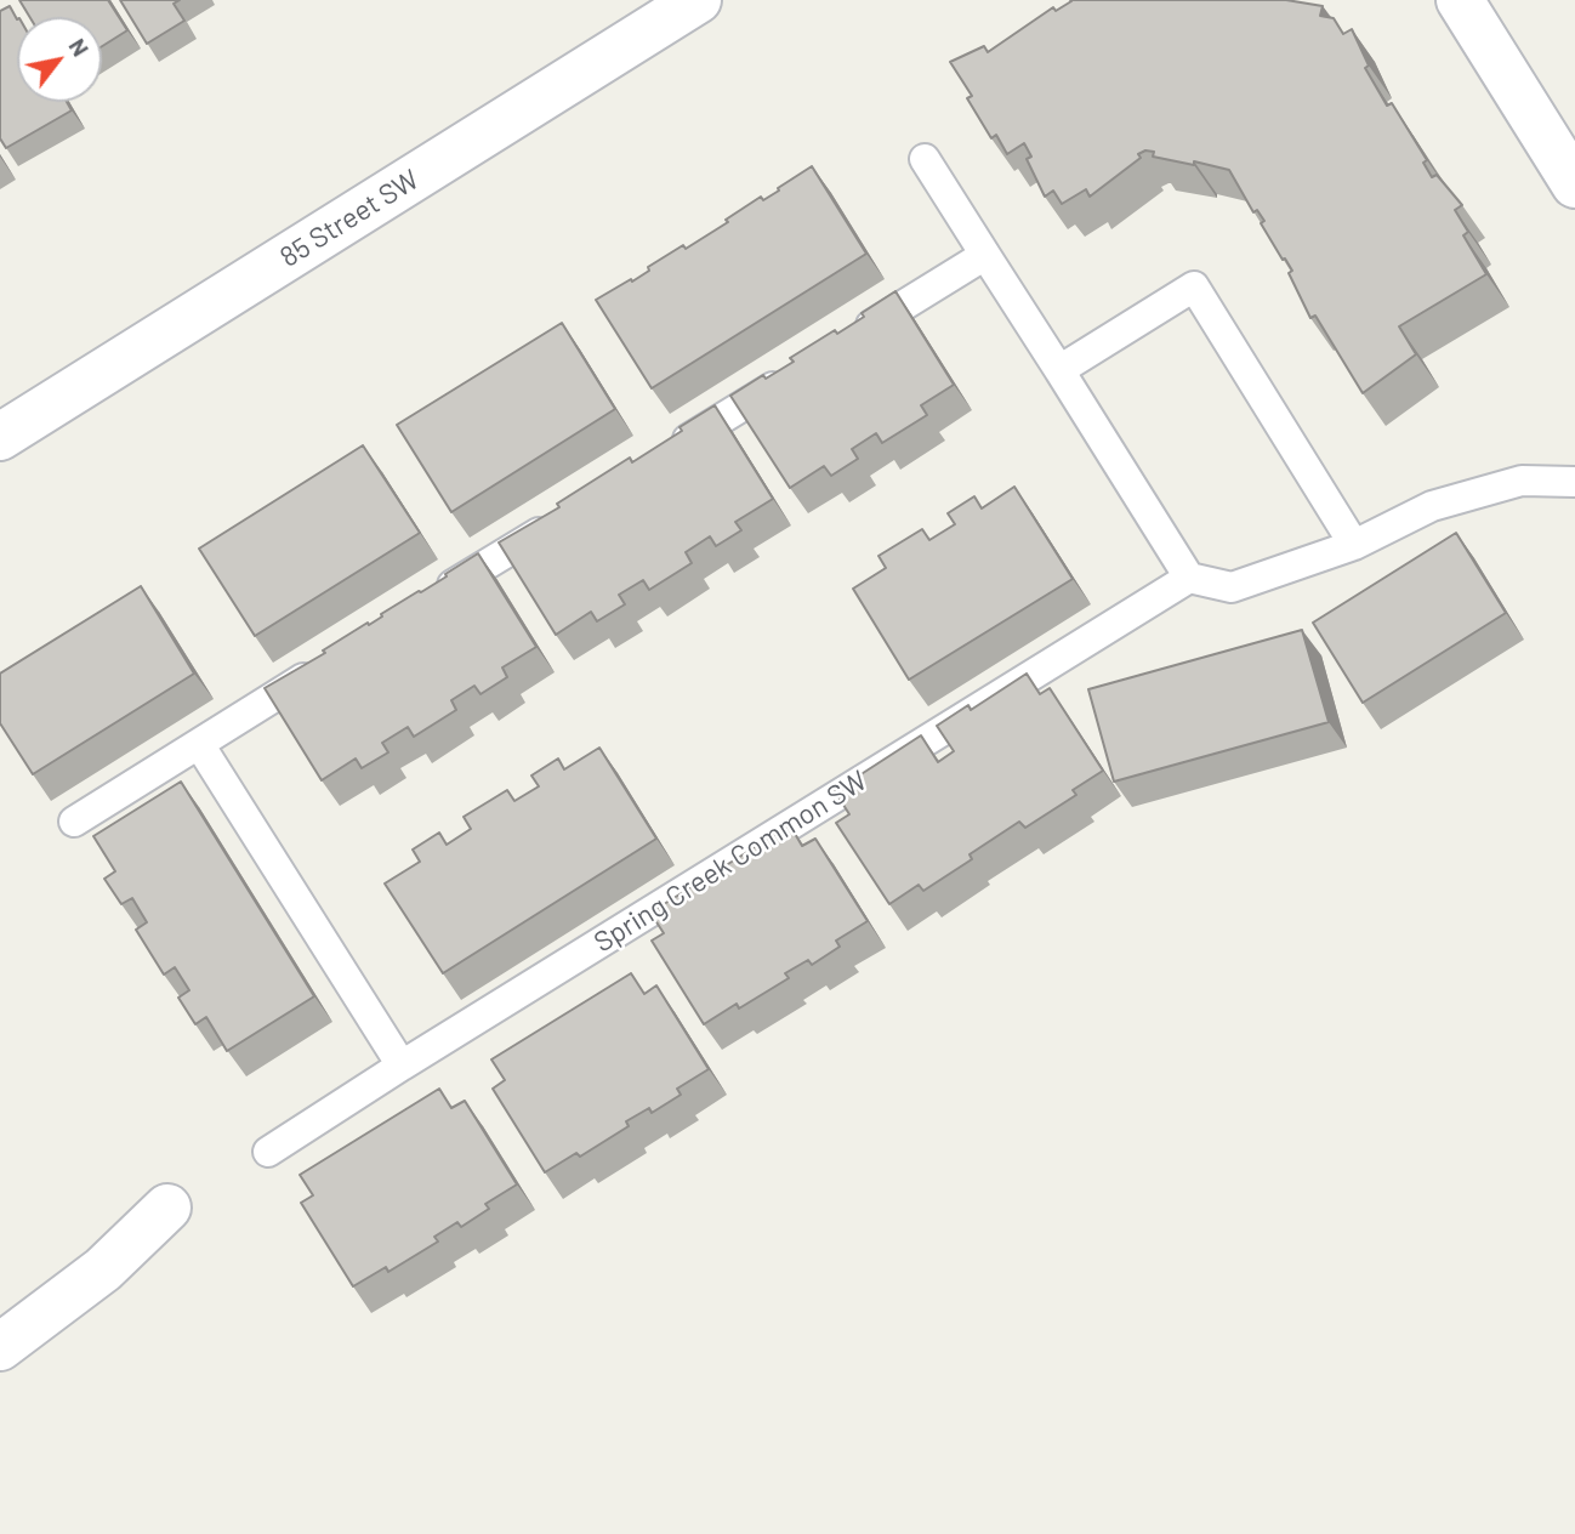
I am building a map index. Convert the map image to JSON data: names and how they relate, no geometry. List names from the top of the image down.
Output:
{
  "streets": {
    "street": ["85 Street SW"],
    "lane": ["Spring Creek Common SW"]
  },
  "north": "top right"
}
